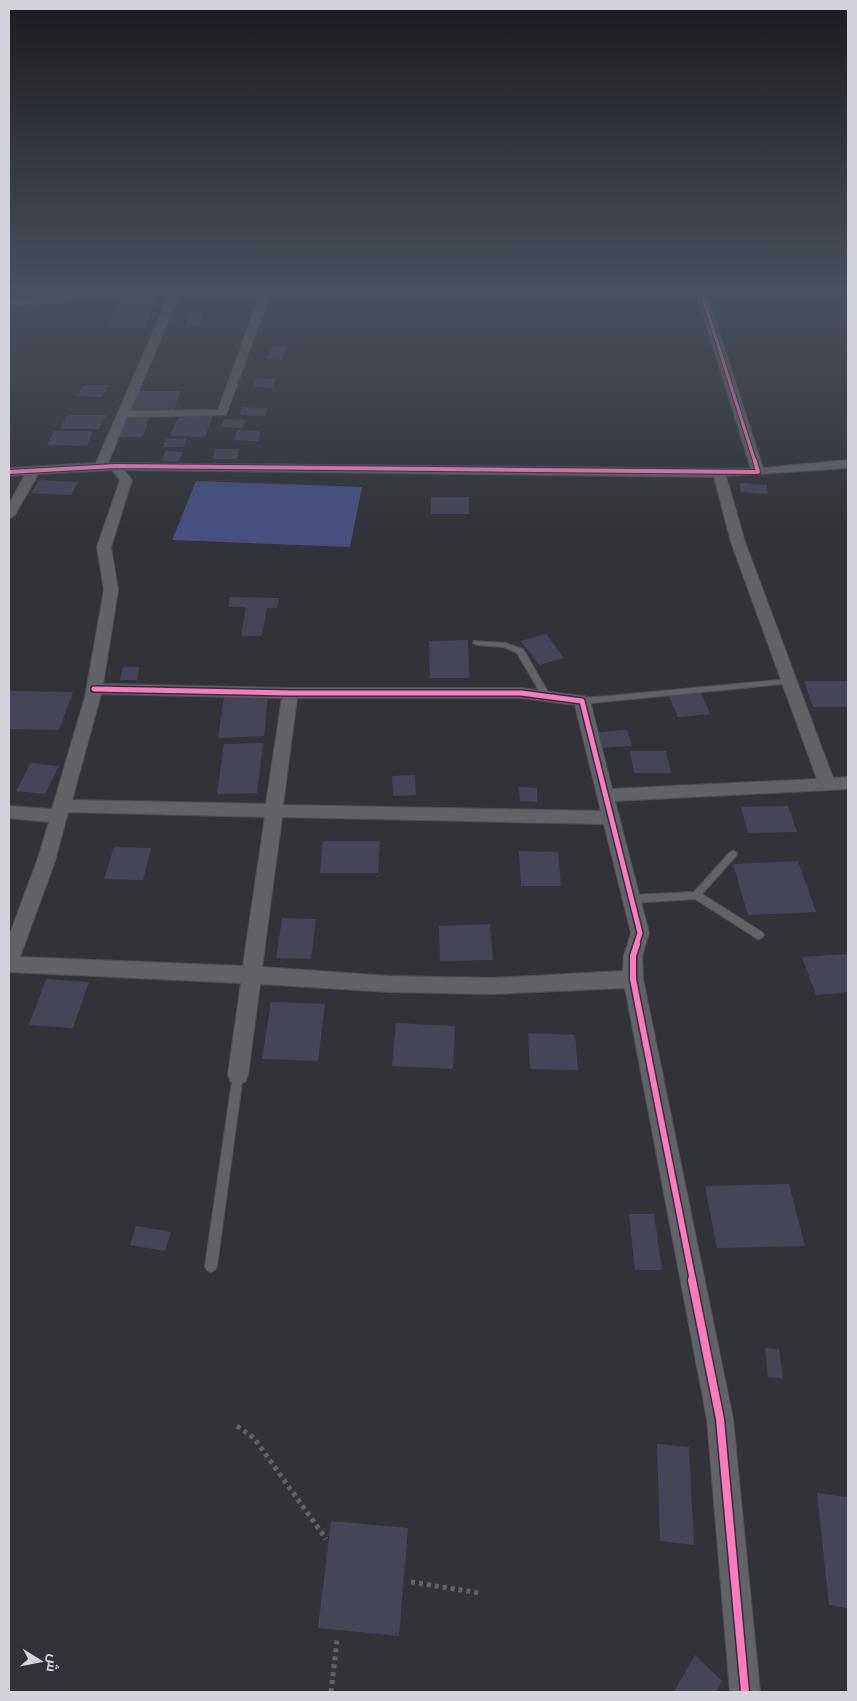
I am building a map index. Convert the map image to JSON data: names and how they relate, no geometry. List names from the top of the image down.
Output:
{
  "north": "right"
}
